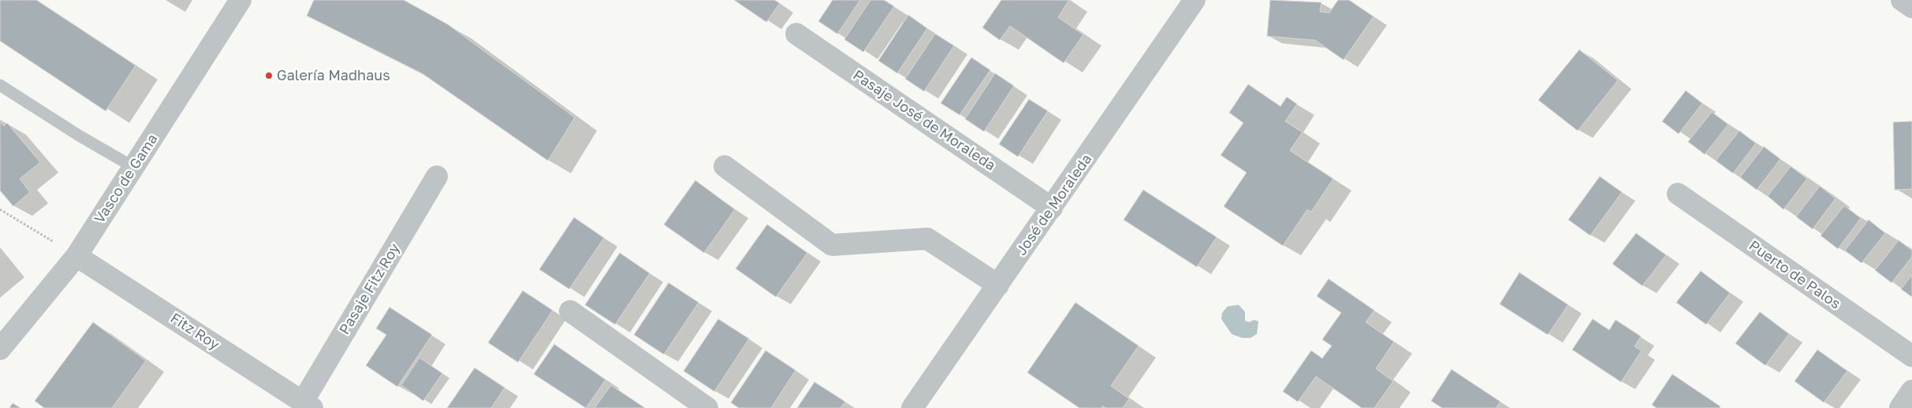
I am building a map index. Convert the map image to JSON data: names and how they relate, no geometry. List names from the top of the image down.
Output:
{
  "streets": {
    "street": [
      "Pasaje José de Moraleda",
      "Vasco de Gama",
      "José de Moraleda",
      "Puerto de Palos",
      "Pasaje Fitz Roy",
      "Fitz Roy"
    ]
  },
  "crossings": [
    ["Pasaje José de Moraleda", "José de Moraleda"],
    ["Vasco de Gama", "Fitz Roy"],
    ["Pasaje Fitz Roy", "Fitz Roy"]
  ],
  "places": ["Galería Madhaus"]
}
